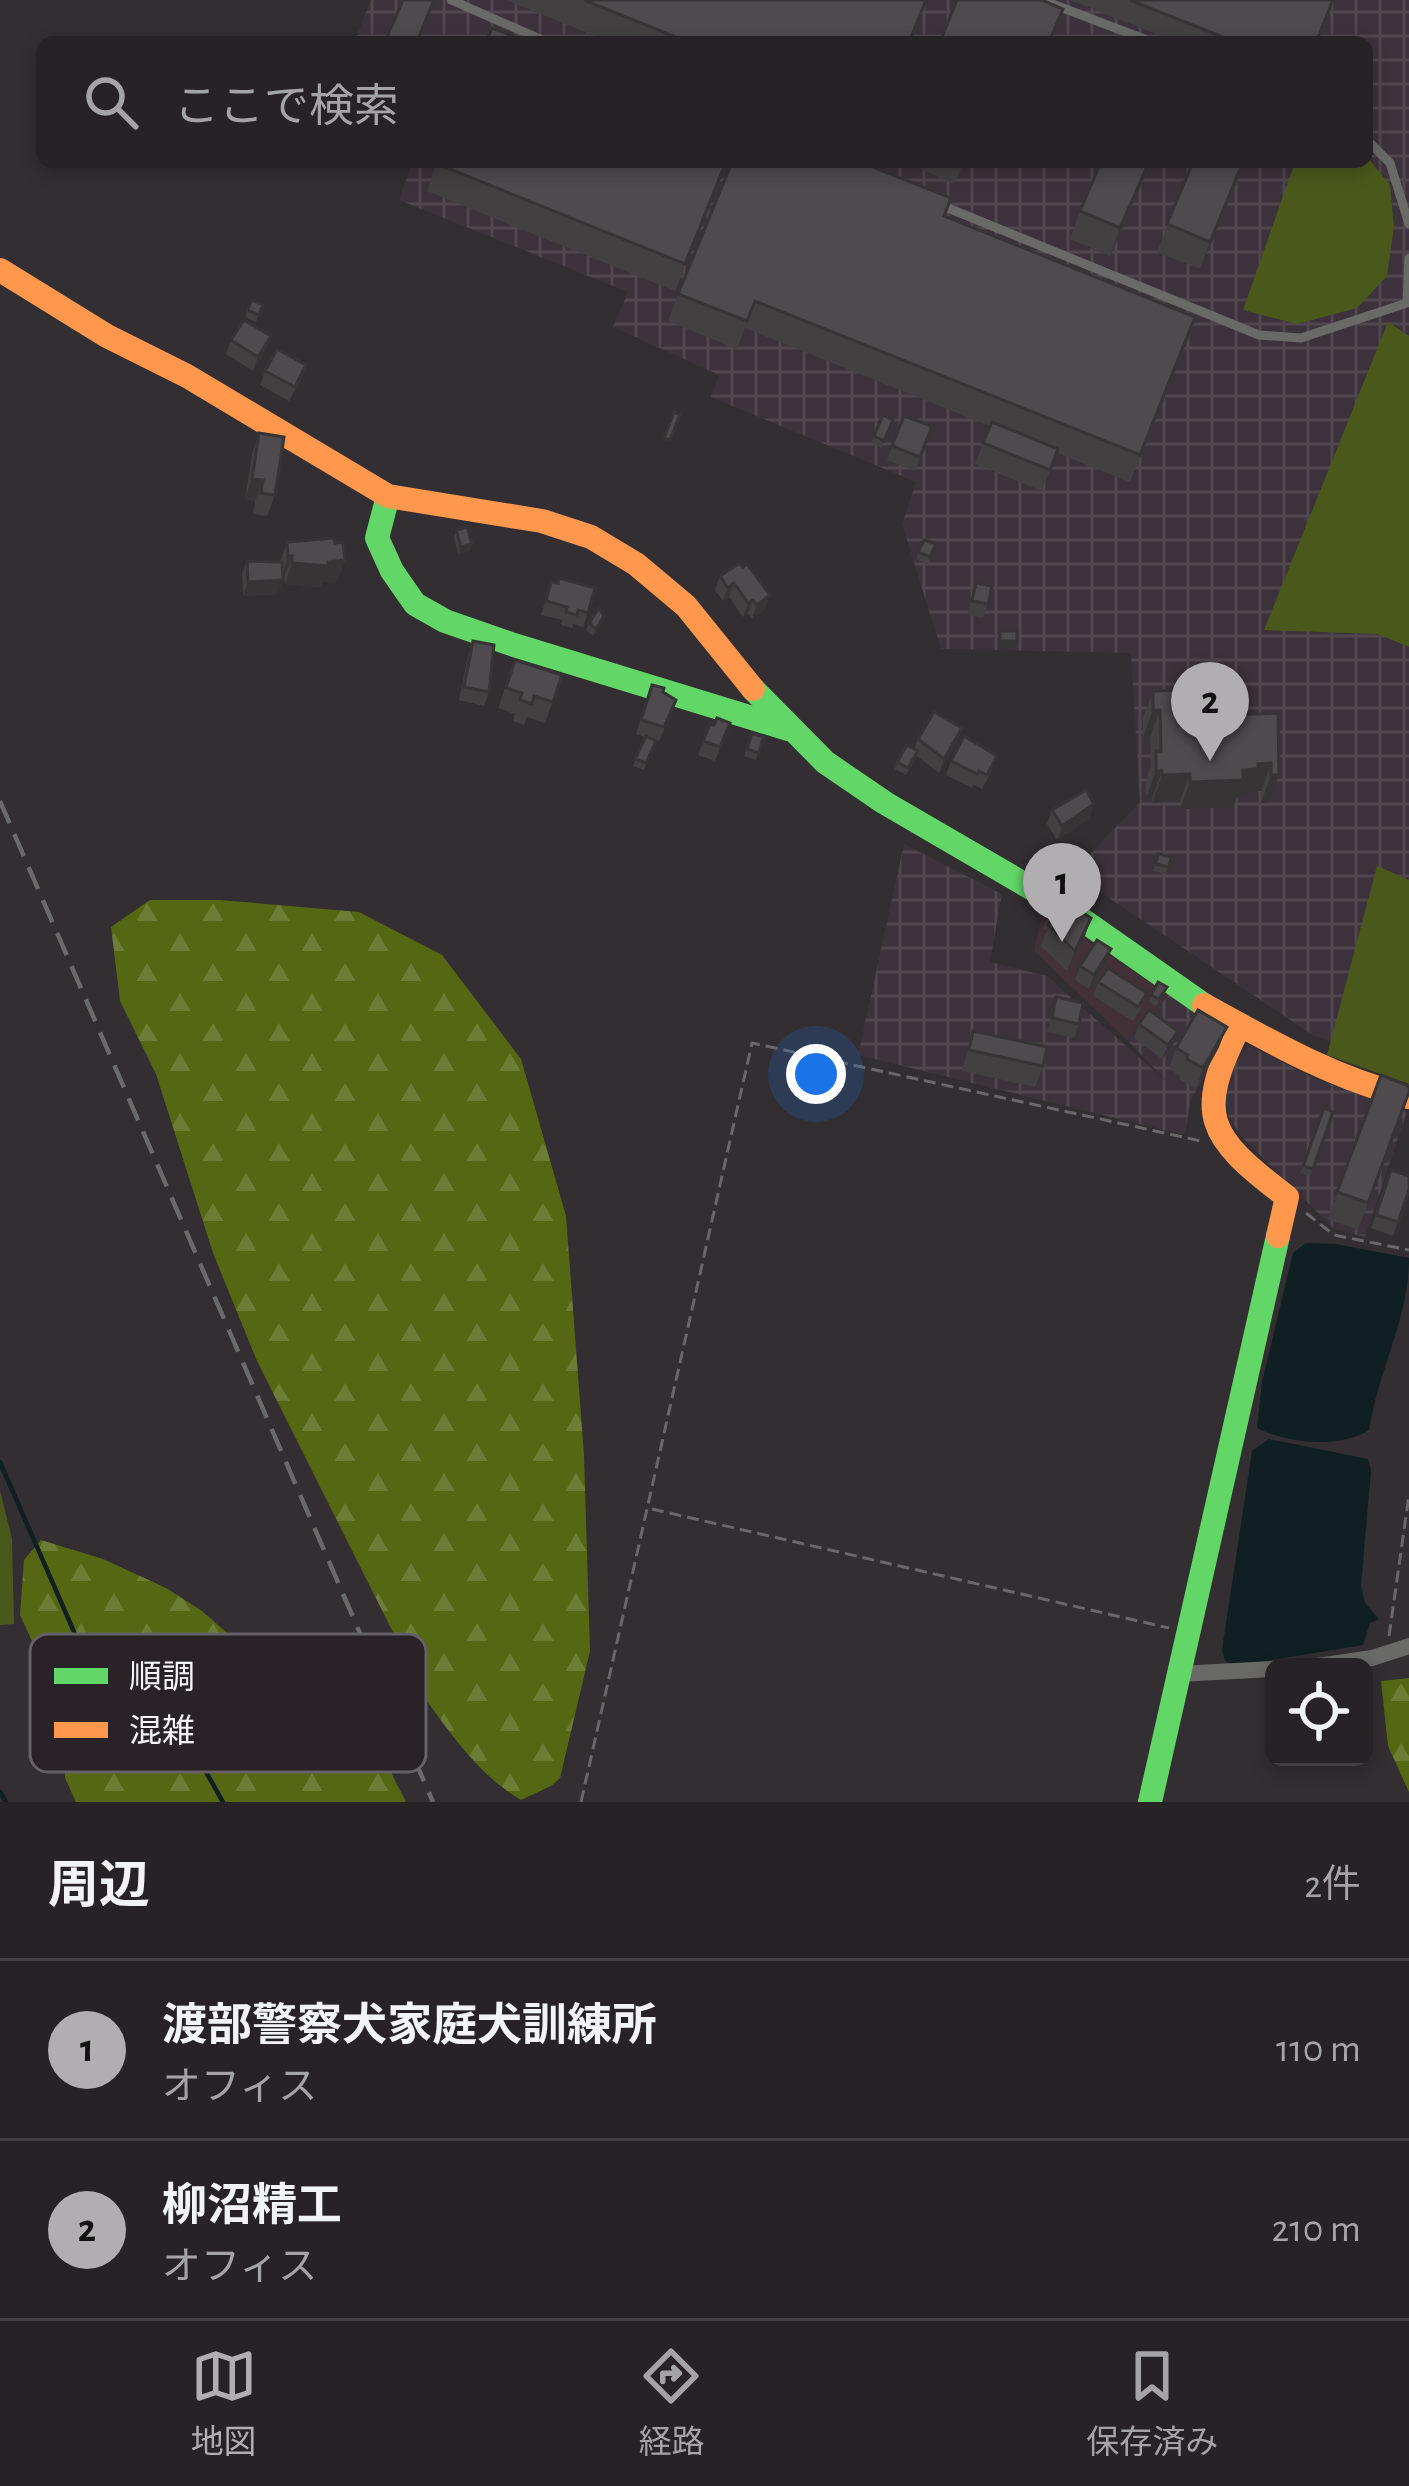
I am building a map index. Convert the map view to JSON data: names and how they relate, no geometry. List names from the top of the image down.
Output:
{
  "legend": ["順調", "混雑"],
  "page": {
    "search": "ここで検索",
    "pins": ["2", "1"],
    "heading": ["周辺", "2件"],
    "list": [
      {
        "mark": "1",
        "name": "渡部警察犬家庭犬訓練所",
        "note": "オフィス",
        "value": "110 m"
      },
      {
        "mark": "2",
        "name": "柳沼精工",
        "note": "オフィス",
        "value": "210 m"
      }
    ],
    "nav": ["地図", "経路", "保存済み"]
  }
}
